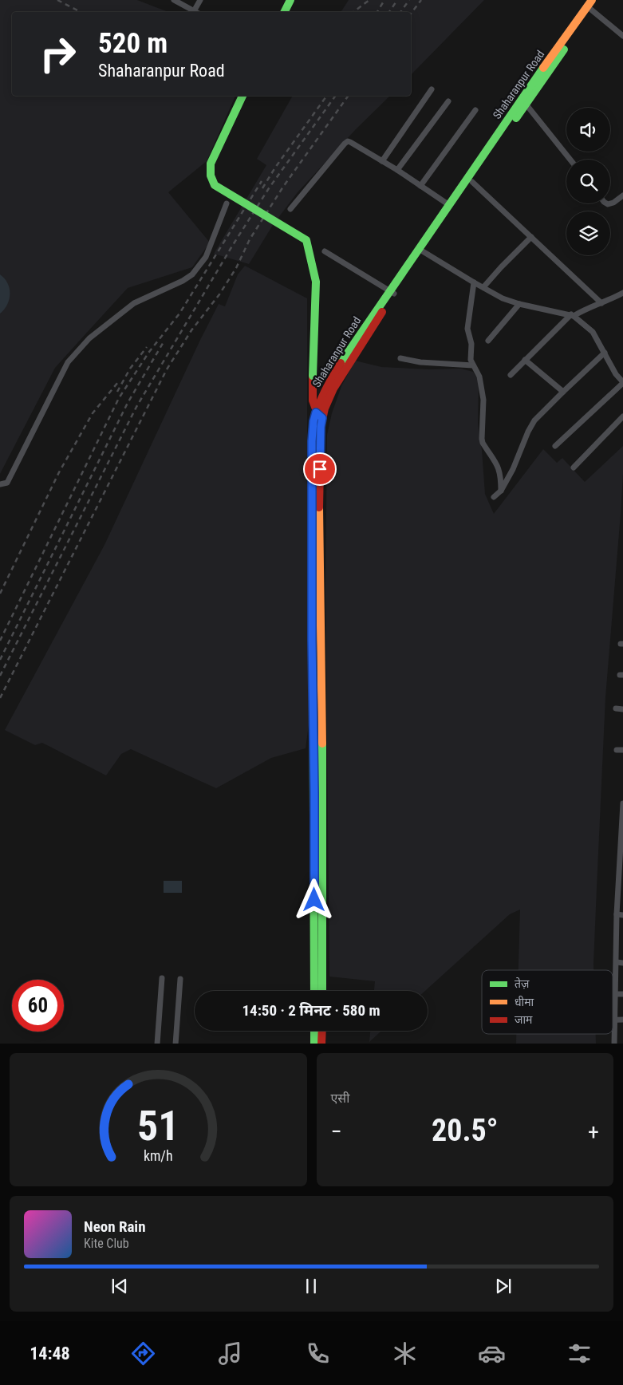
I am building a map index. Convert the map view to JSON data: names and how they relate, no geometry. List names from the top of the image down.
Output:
{
  "streets": {
    "main road": ["Shaharanpur Road"]
  },
  "legend": ["तेज़", "धीमा", "जाम"],
  "page": {
    "turn": ["520 m", "Shaharanpur Road"],
    "limit": "60",
    "trip": "14:50 · 2 मिनट · 580 m",
    "tile": "एसी",
    "heat": ["−", "20.5°", "+"],
    "song": ["Neon Rain", "Kite Club"],
    "tabs": "14:48",
    "gauge": ["51", "km/h"]
  }
}
